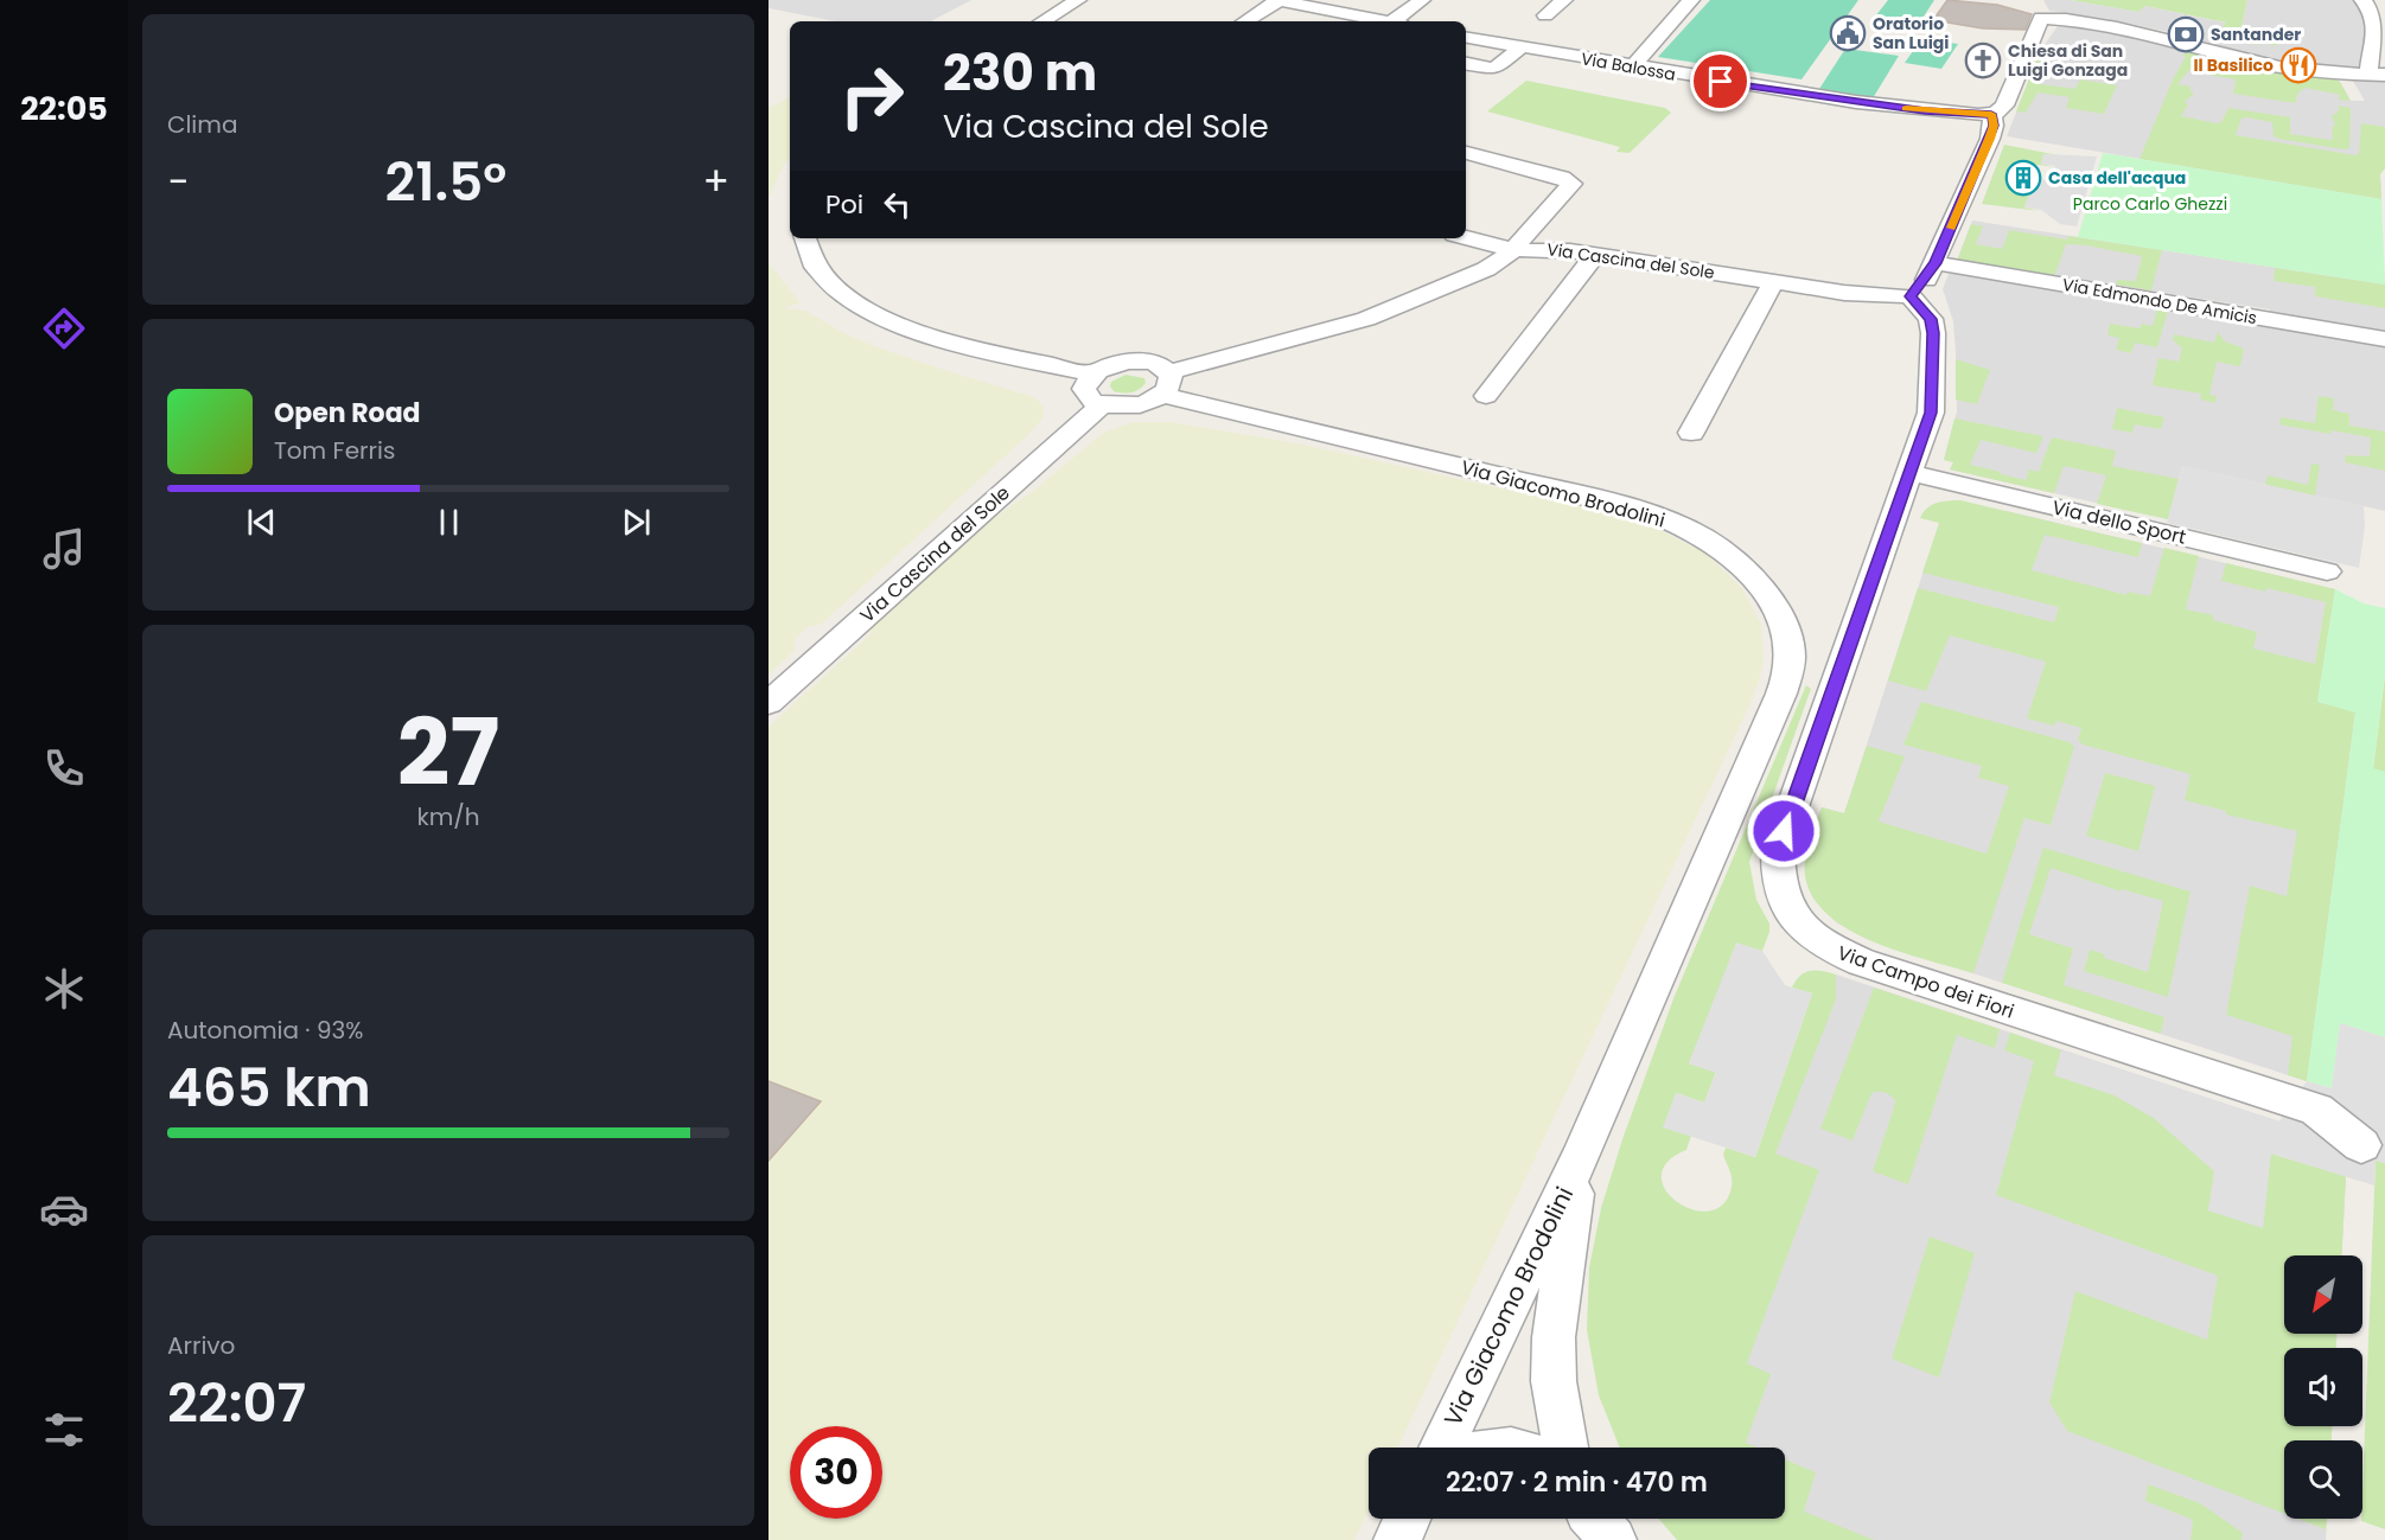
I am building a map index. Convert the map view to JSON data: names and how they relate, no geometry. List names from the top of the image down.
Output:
{
  "streets": {
    "street": [
      "Via Balossa",
      "Via Cascina del Sole",
      "Via Edmondo De Amicis",
      "Via Giacomo Brodolini",
      "Via dello Sport",
      "Via Campo dei Fiori"
    ]
  },
  "crossings": [
    ["Via Cascina del Sole", "Via Campo dei Fiori"],
    ["Via dello Sport", "Via Campo dei Fiori"]
  ],
  "parks": ["Parco Carlo Ghezzi"],
  "places": {
    "public building": ["Oratorio San Luigi"],
    "bank": ["Santander"],
    "church": ["Chiesa di San Luigi Gonzaga"],
    "restaurant": ["Il Basilico"],
    "building": ["Casa dell'acqua"]
  },
  "north": "bottom left",
  "page": {
    "tabs": "22:05",
    "tile": [
      "Clima",
      ["27", "km/h"],
      ["Autonomia · 93%", "465 km"],
      ["Arrivo", "22:07"]
    ],
    "turn": ["230 m", "Via Cascina del Sole"],
    "heat": ["−", "21.5°", "+"],
    "then": "Poi",
    "song": ["Open Road", "Tom Ferris"],
    "limit": "30",
    "trip": "22:07 · 2 min · 470 m"
  }
}
